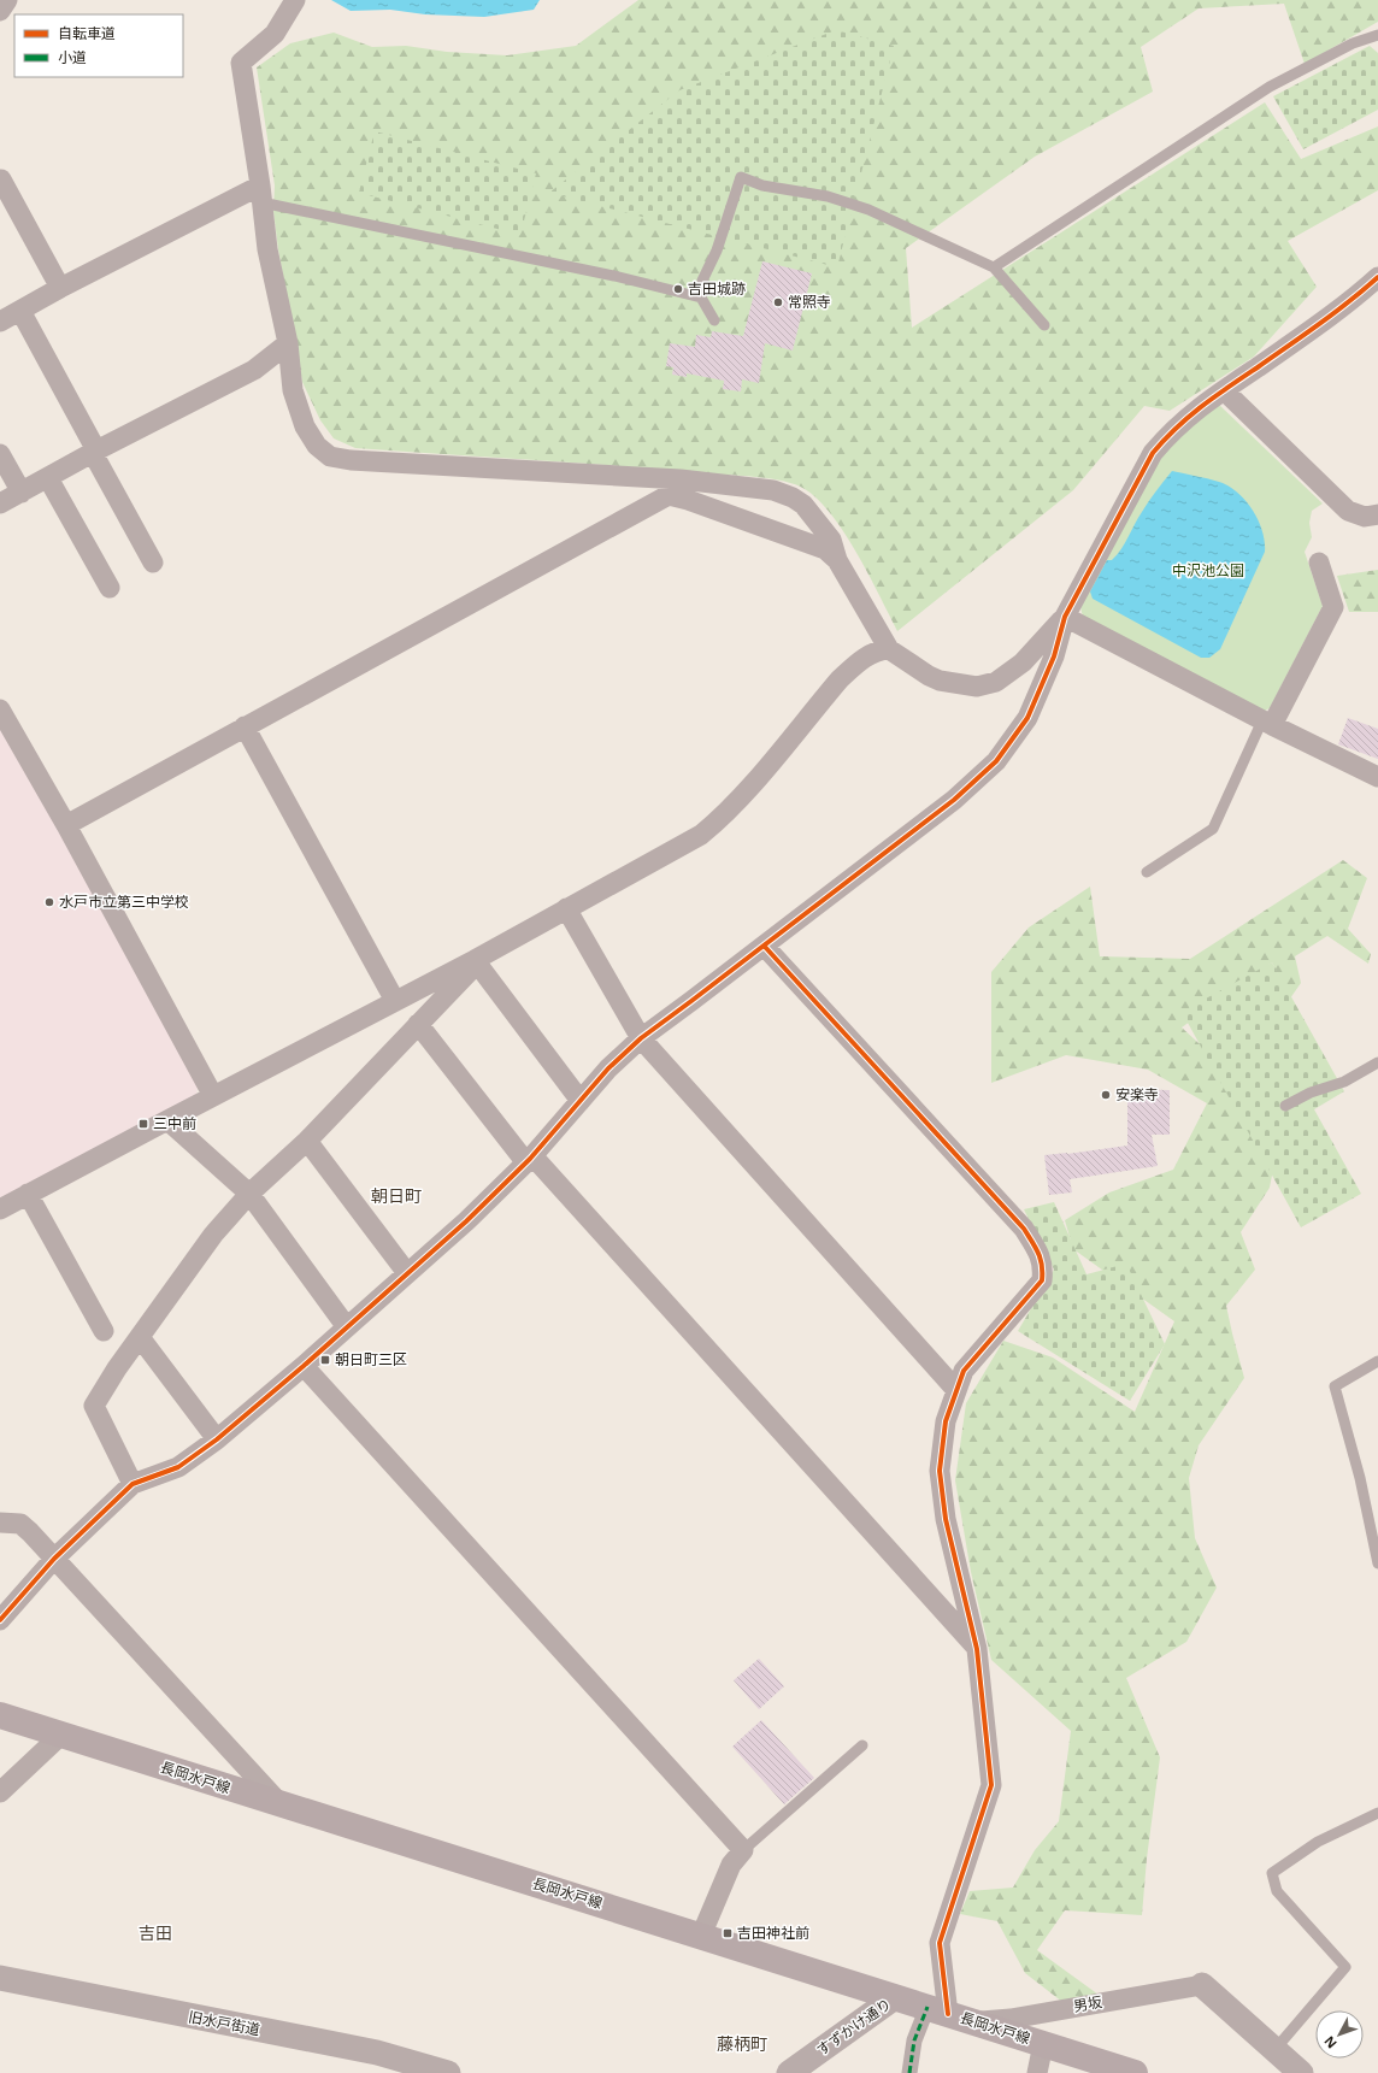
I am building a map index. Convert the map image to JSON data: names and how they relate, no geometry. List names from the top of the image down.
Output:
{
  "streets": {
    "main road": ["長岡水戸線"],
    "street": ["男坂", "旧水戸街道", "すずかけ通り"]
  },
  "crossings": [
    ["長岡水戸線", "男坂"],
    ["長岡水戸線", "すずかけ通り"]
  ],
  "districts": ["朝日町", "吉田", "藤柄町"],
  "parks": ["中沢池公園"],
  "places": {
    "other": [
      "吉田城跡",
      "常照寺",
      "水戸市立第三中学校",
      "安楽寺"
    ],
    "transit": ["三中前", "朝日町三区", "吉田神社前"]
  },
  "legend": ["自転車道", "小道"],
  "north": "bottom left"
}
